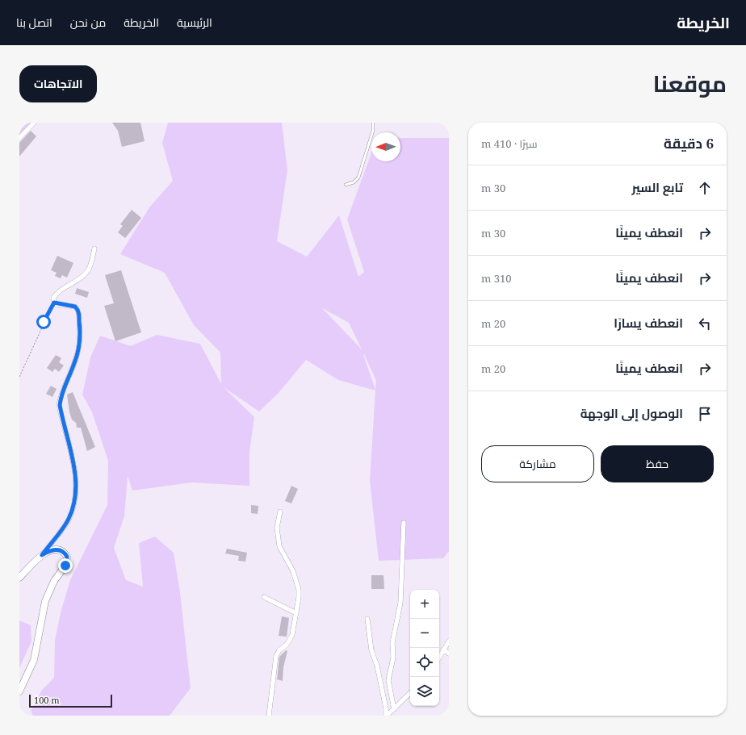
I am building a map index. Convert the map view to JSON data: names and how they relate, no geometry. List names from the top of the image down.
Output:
{
  "scale_bar": "100 m",
  "north": "left",
  "page": {
    "header": "الخريطة",
    "nav": [
      "الرئيسية",
      "الخريطة",
      "من نحن",
      "اتصل بنا"
    ],
    "title": "موقعنا",
    "buttons": [
      "الاتجاهات",
      ["حفظ", "مشاركة"]
    ],
    "heading": ["6 دقيقة", "سيرًا · 410 m"],
    "list": [
      ["تابع السير", "30 m"],
      ["انعطف يمينًا", "30 m"],
      ["انعطف يمينًا", "310 m"],
      ["انعطف يسارًا", "20 m"],
      ["انعطف يمينًا", "20 m"],
      "الوصول إلى الوجهة"
    ],
    "map_buttons": ["+", "−"],
    "scale": "100 m"
  }
}
